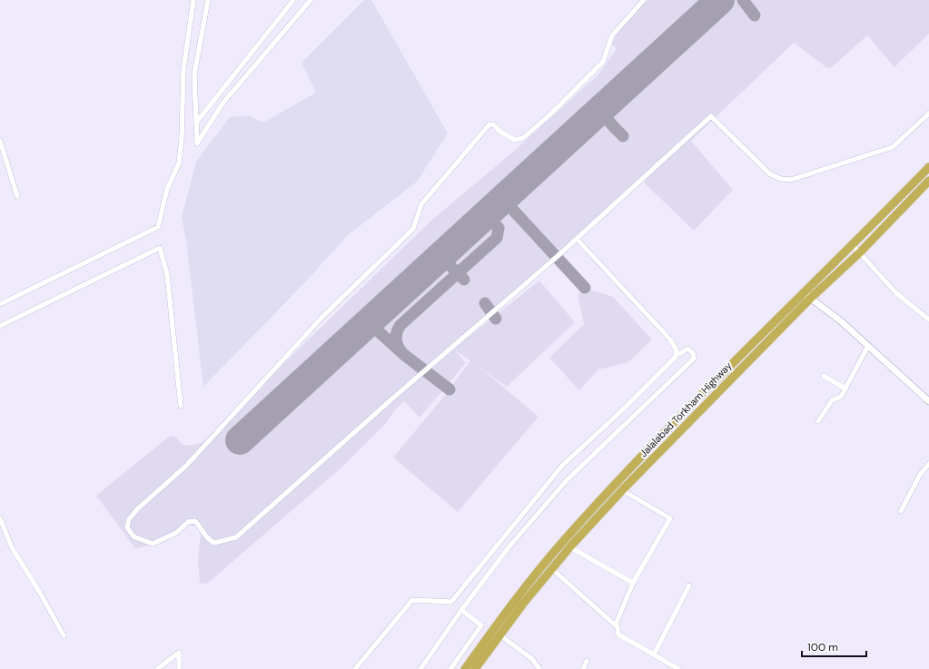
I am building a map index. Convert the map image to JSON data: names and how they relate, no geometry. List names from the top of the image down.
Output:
{
  "streets": {
    "highway": ["Jalalabad Torkham Highway"]
  },
  "scale_bar": "100 m"
}
